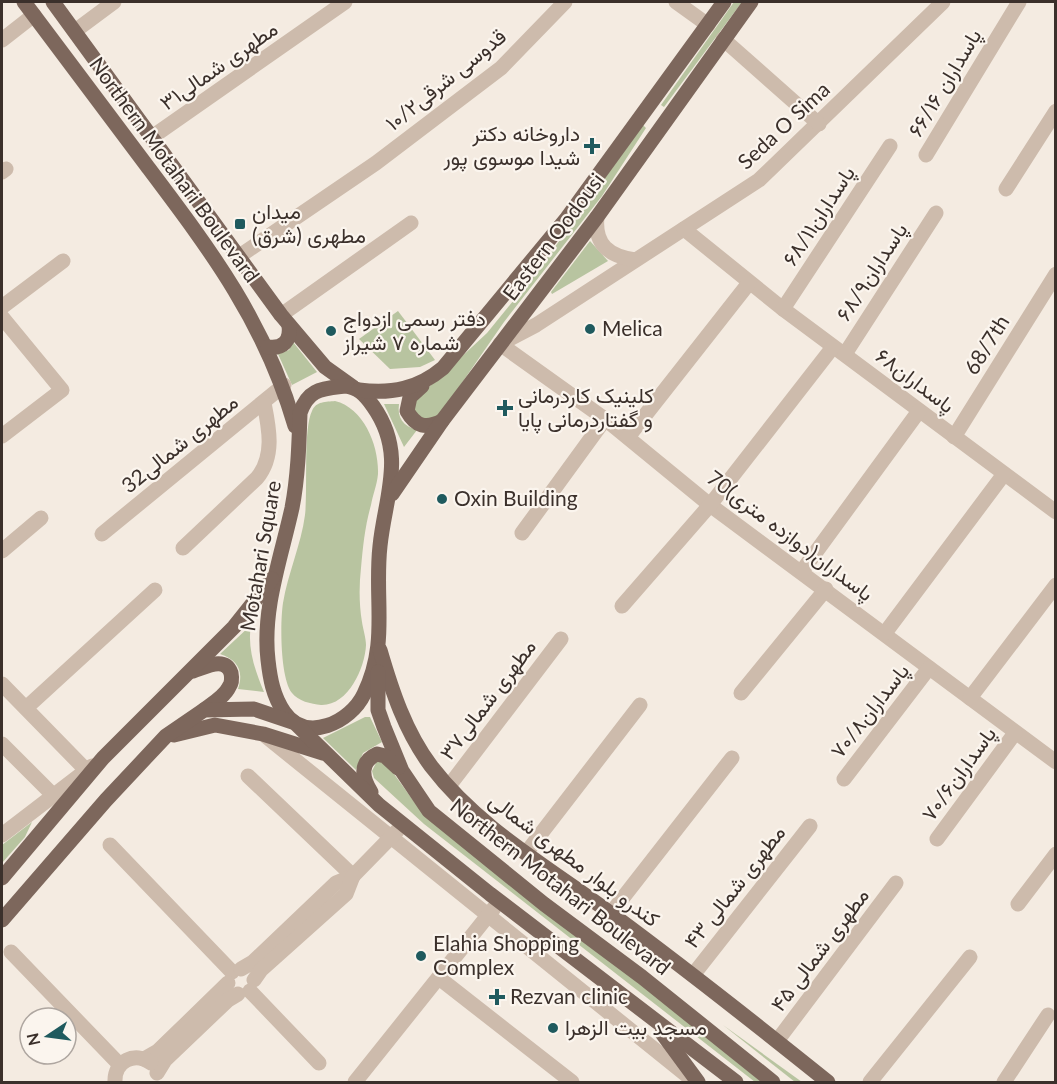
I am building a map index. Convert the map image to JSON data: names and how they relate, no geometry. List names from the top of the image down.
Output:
{
  "streets": {
    "main road": [
      "Northern Motahari Boulevard",
      "Eastern Qodousi",
      "Motahari Square",
      "کندرو بلوار مطهری شمالی"
    ],
    "street": [
      "مطهرى شمالى۳۱",
      "قدوسی شرقی۱۰/۲",
      "پاسداران ۶۶/۱۶",
      "Seda O Sima",
      "پاسداران۶۸/۱۱",
      "پاسداران۶۸/۹",
      "68/7th",
      "پاسداران۶۸",
      "32مطهرى شمالى",
      "70پاسداران(دوازده متری)",
      "مطهرى شمالى۳۷",
      "پاسداران۷۰/۸",
      "پاسداران۷۰/۶",
      "مطهرى شمالى ۴۳",
      "مطهرى شمالى ۴۵"
    ]
  },
  "crossings": [
    ["مطهرى شمالى۳۱", "Northern Motahari Boulevard"],
    ["قدوسی شرقی۱۰/۲", "Northern Motahari Boulevard"],
    ["Seda O Sima", "Eastern Qodousi"],
    ["Seda O Sima", "پاسداران۶۸"],
    ["Seda O Sima", "70پاسداران(دوازده متری)"],
    ["Northern Motahari Boulevard", "Eastern Qodousi"],
    ["Northern Motahari Boulevard", "32مطهرى شمالى"],
    ["Northern Motahari Boulevard", "Motahari Square"],
    ["Northern Motahari Boulevard", "کندرو بلوار مطهری شمالی"],
    ["پاسداران۶۸/۱۱", "پاسداران۶۸"],
    ["Eastern Qodousi", "70پاسداران(دوازده متری)"],
    ["Eastern Qodousi", "Motahari Square"],
    ["پاسداران۶۸/۹", "پاسداران۶۸"],
    ["پاسداران۶۸/۹", "70پاسداران(دوازده متری)"],
    ["68/7th", "پاسداران۶۸"],
    ["70پاسداران(دوازده متری)", "پاسداران۷۰/۸"],
    ["70پاسداران(دوازده متری)", "پاسداران۷۰/۶"],
    ["مطهرى شمالى۳۷", "کندرو بلوار مطهری شمالی"],
    ["کندرو بلوار مطهری شمالی", "مطهرى شمالى ۴۳"],
    ["کندرو بلوار مطهری شمالی", "مطهرى شمالى ۴۵"]
  ],
  "places": {
    "health": ["داروخانه دکتر شیدا موسوی پور", "کلینیک کاردرمانی و گفتاردرمانی پایا", "Rezvan clinic"],
    "transit": ["میدان مطهری (شرق)"],
    "other": [
      "Melica",
      "دفتر رسمی ازدواج شماره ۷ شیراز",
      "Oxin Building",
      "Elahia Shopping Complex",
      "مسجد بیت الزهرا"
    ]
  },
  "north": "left"
}
